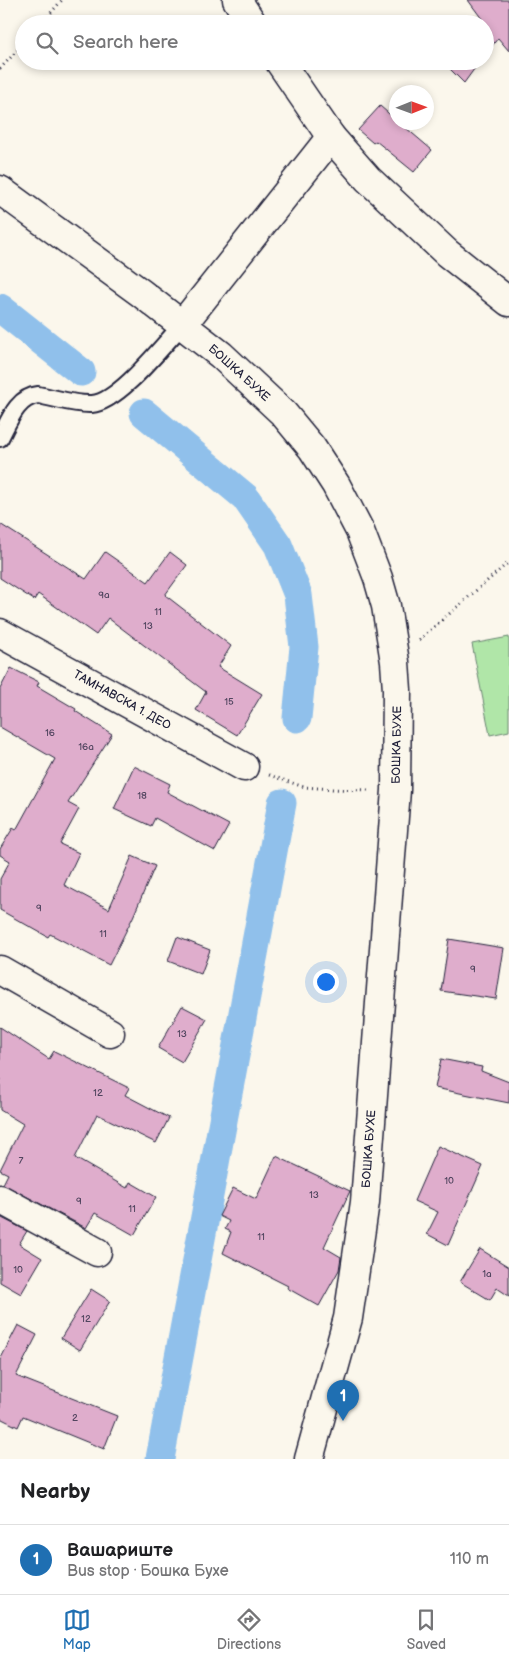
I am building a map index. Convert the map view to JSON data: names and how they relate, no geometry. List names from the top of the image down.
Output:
{
  "streets": {
    "main road": ["БОШКА БУХЕ", "ТАМНАВСКА 1. ДЕО"]
  },
  "house_numbers": [
    "9a",
    "11",
    "13",
    "15",
    "16",
    "16a",
    "18",
    "9",
    "11",
    "9",
    "13",
    "12",
    "7",
    "10",
    "13",
    "9",
    "11",
    "11",
    "10",
    "1a",
    "12",
    "2"
  ],
  "north": "right",
  "page": {
    "search": "Search here",
    "pins": "1",
    "heading": "Nearby",
    "list": [
      {
        "mark": "1",
        "name": "Вашариште",
        "note": "Bus stop · Бошка Бухе",
        "value": "110 m"
      }
    ],
    "nav": ["Map", "Directions", "Saved"]
  }
}
